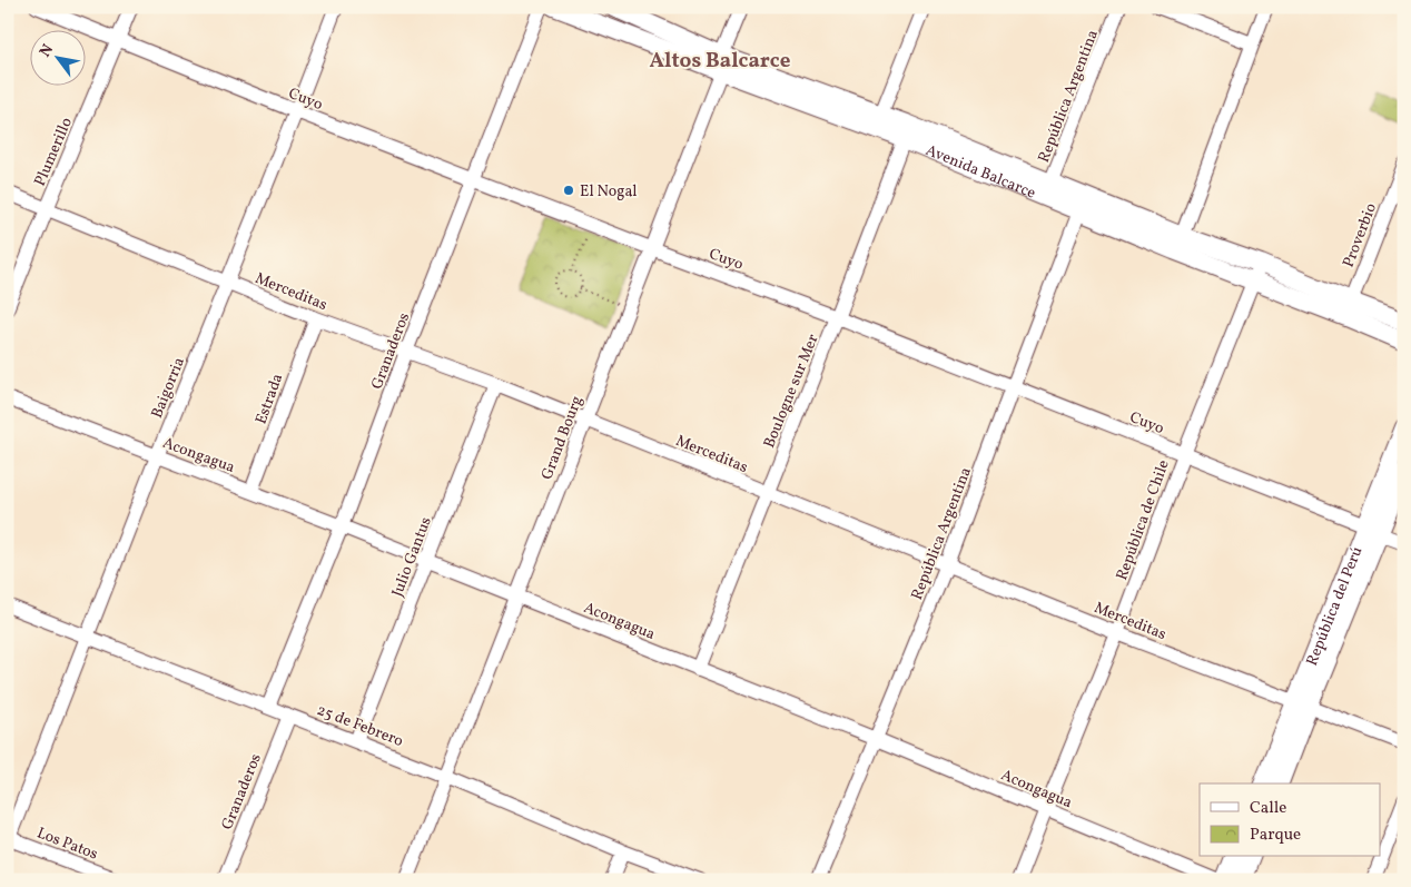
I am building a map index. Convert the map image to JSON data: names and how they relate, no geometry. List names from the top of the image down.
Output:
{
  "streets": {
    "main road": ["Avenida Balcarce", "República del Perú"],
    "street": [
      "República Argentina",
      "Cuyo",
      "Plumerillo",
      "Proverbio",
      "Merceditas",
      "Granaderos",
      "Baigorria",
      "Boulogne sur Mer",
      "Estrada",
      "Grand Bourg",
      "Acongagua",
      "República de Chile",
      "Julio Gantus",
      "25 de Febrero",
      "Los Patos"
    ]
  },
  "crossings": [
    ["República Argentina", "Cuyo"],
    ["República Argentina", "Avenida Balcarce"],
    ["República Argentina", "Merceditas"],
    ["República Argentina", "Acongagua"],
    ["Cuyo", "Plumerillo"],
    ["Cuyo", "Granaderos"],
    ["Cuyo", "Baigorria"],
    ["Cuyo", "Boulogne sur Mer"],
    ["Cuyo", "Grand Bourg"],
    ["Cuyo", "República de Chile"],
    ["Cuyo", "República del Perú"],
    ["Plumerillo", "Merceditas"],
    ["Avenida Balcarce", "Proverbio"],
    ["Avenida Balcarce", "Boulogne sur Mer"],
    ["Avenida Balcarce", "Grand Bourg"],
    ["Avenida Balcarce", "República de Chile"],
    ["Merceditas", "Granaderos"],
    ["Merceditas", "Baigorria"],
    ["Merceditas", "Boulogne sur Mer"],
    ["Merceditas", "Estrada"],
    ["Merceditas", "Grand Bourg"],
    ["Merceditas", "República de Chile"],
    ["Merceditas", "Julio Gantus"],
    ["Merceditas", "República del Perú"],
    ["Granaderos", "Acongagua"],
    ["Granaderos", "25 de Febrero"],
    ["Baigorria", "Acongagua"],
    ["Baigorria", "25 de Febrero"],
    ["Baigorria", "Los Patos"],
    ["Boulogne sur Mer", "Acongagua"],
    ["Estrada", "Acongagua"],
    ["Grand Bourg", "Acongagua"],
    ["Grand Bourg", "25 de Febrero"],
    ["Acongagua", "República de Chile"],
    ["Acongagua", "Julio Gantus"],
    ["Julio Gantus", "25 de Febrero"]
  ],
  "districts": ["Altos Balcarce"],
  "places": ["El Nogal"],
  "legend": ["Calle", "Parque"],
  "north": "top left"
}
